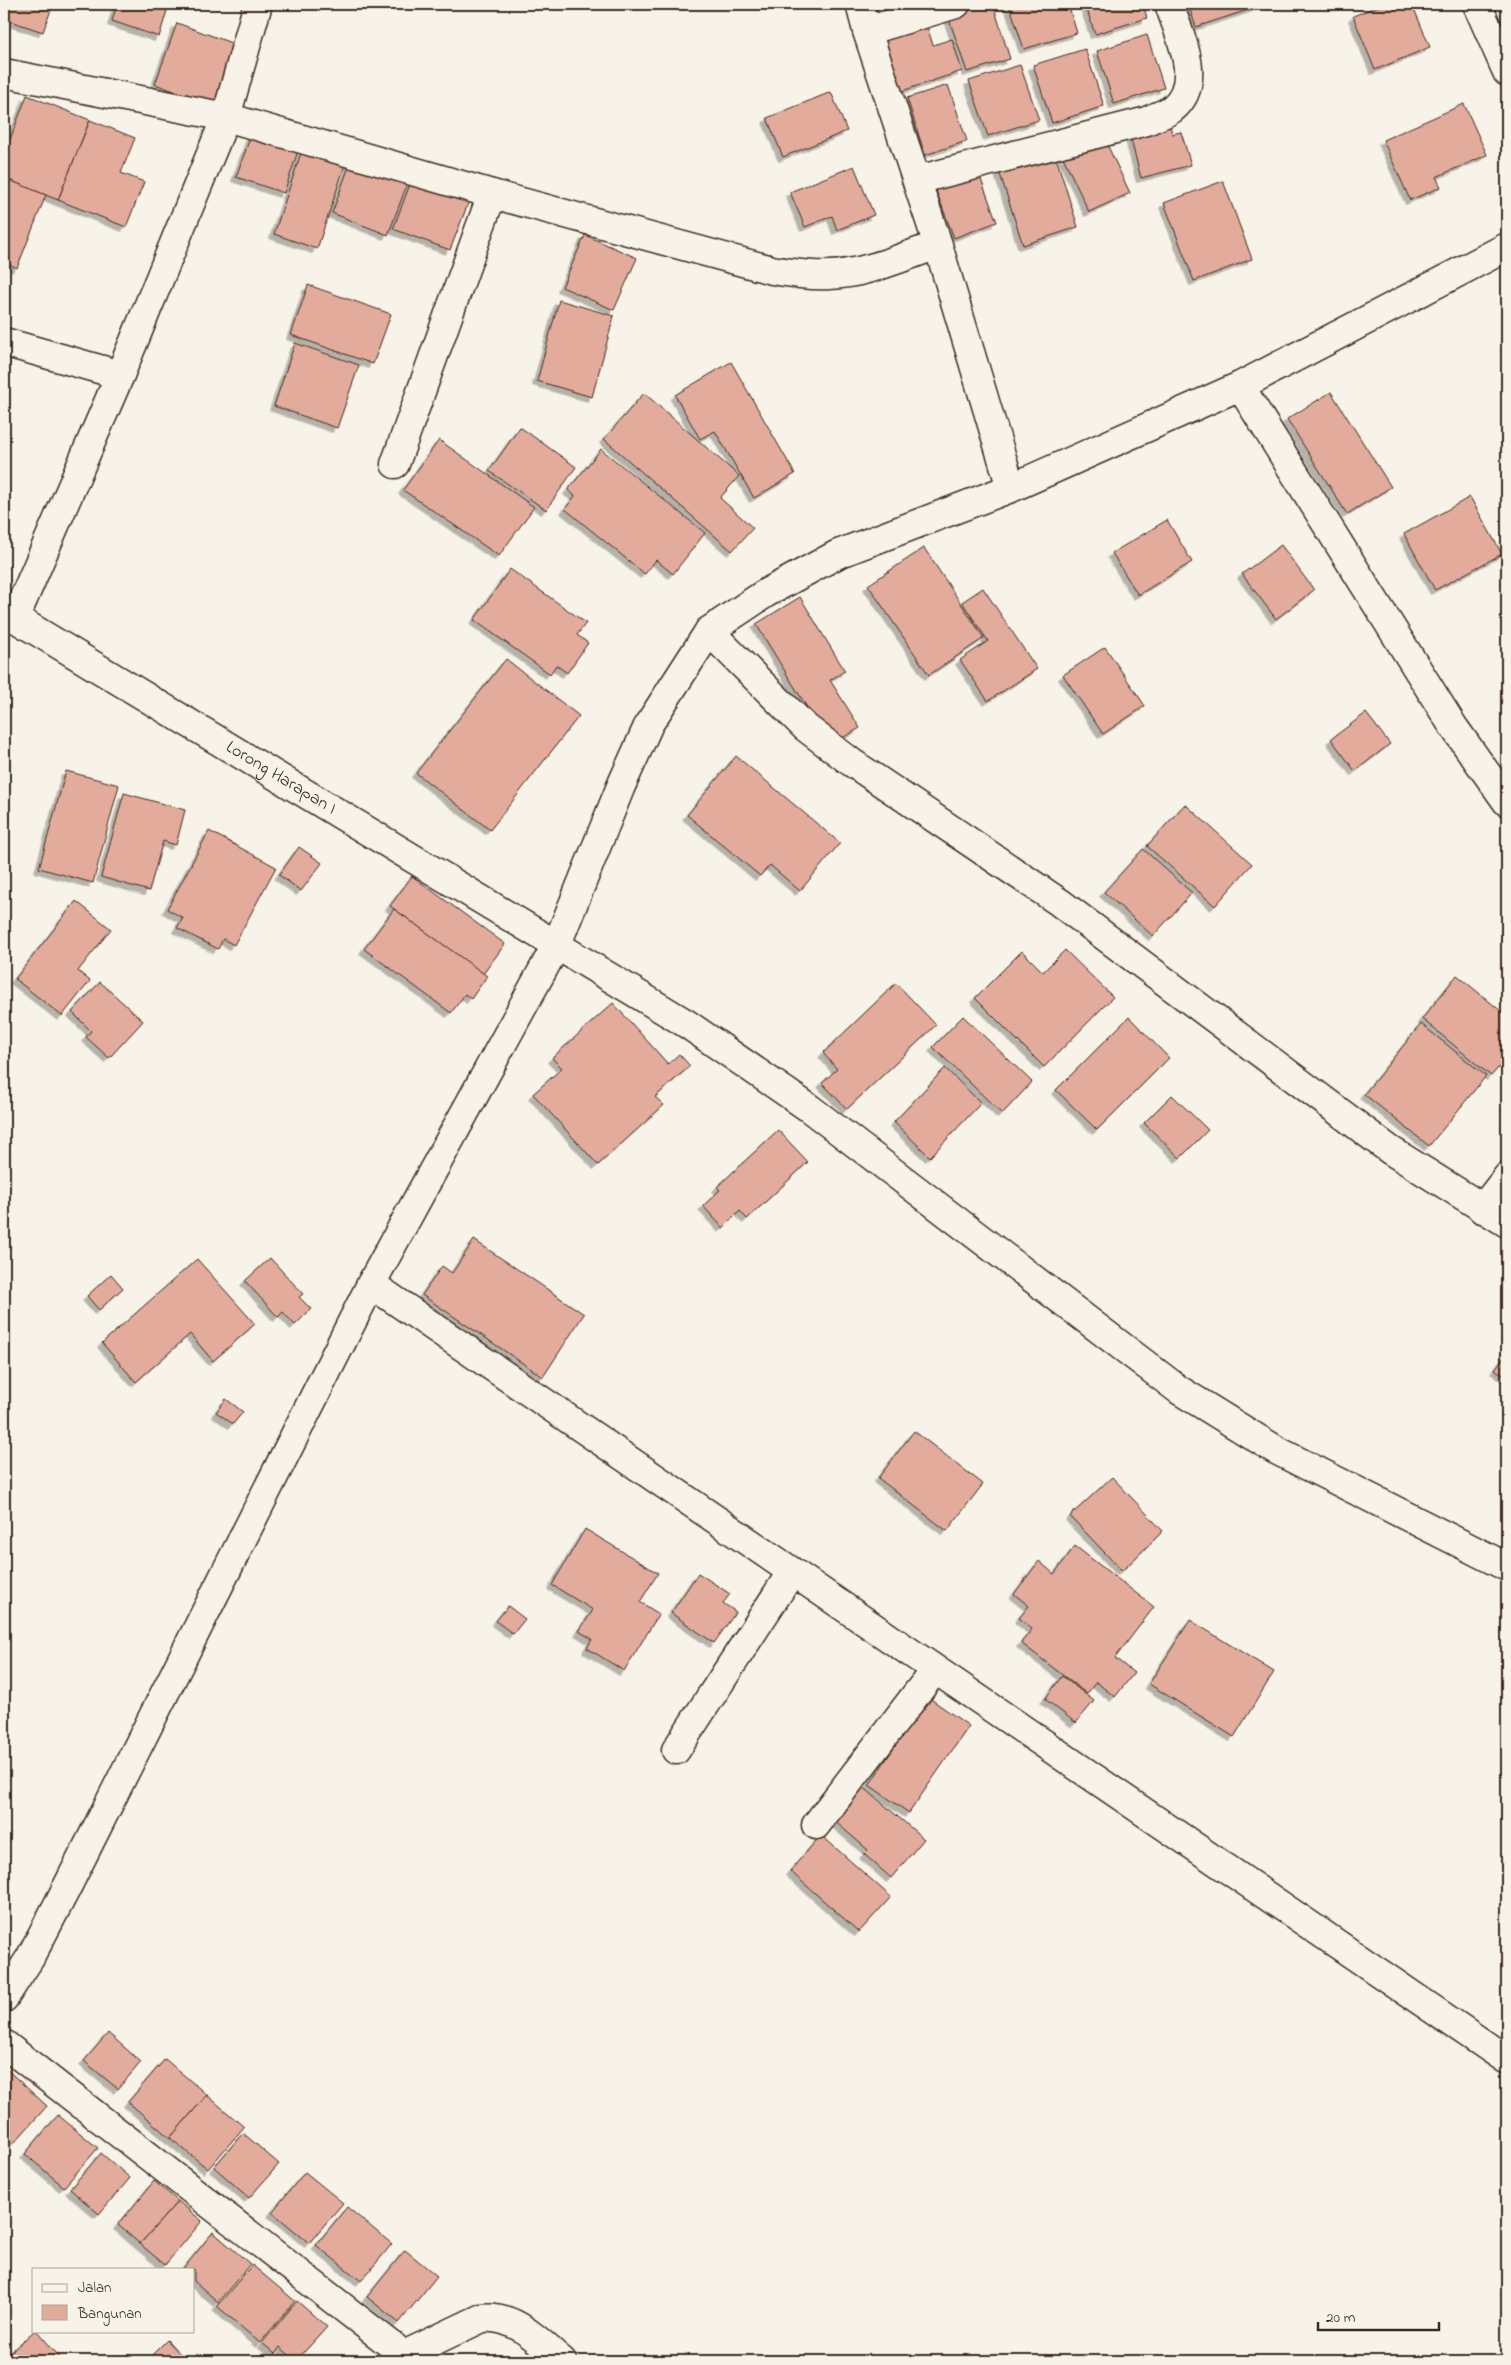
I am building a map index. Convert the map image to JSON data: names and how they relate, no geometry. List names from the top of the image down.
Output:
{
  "streets": {
    "street": ["Lorong Harapan I"]
  },
  "legend": ["Jalan", "Bangunan"],
  "scale_bar": "20 m"
}
